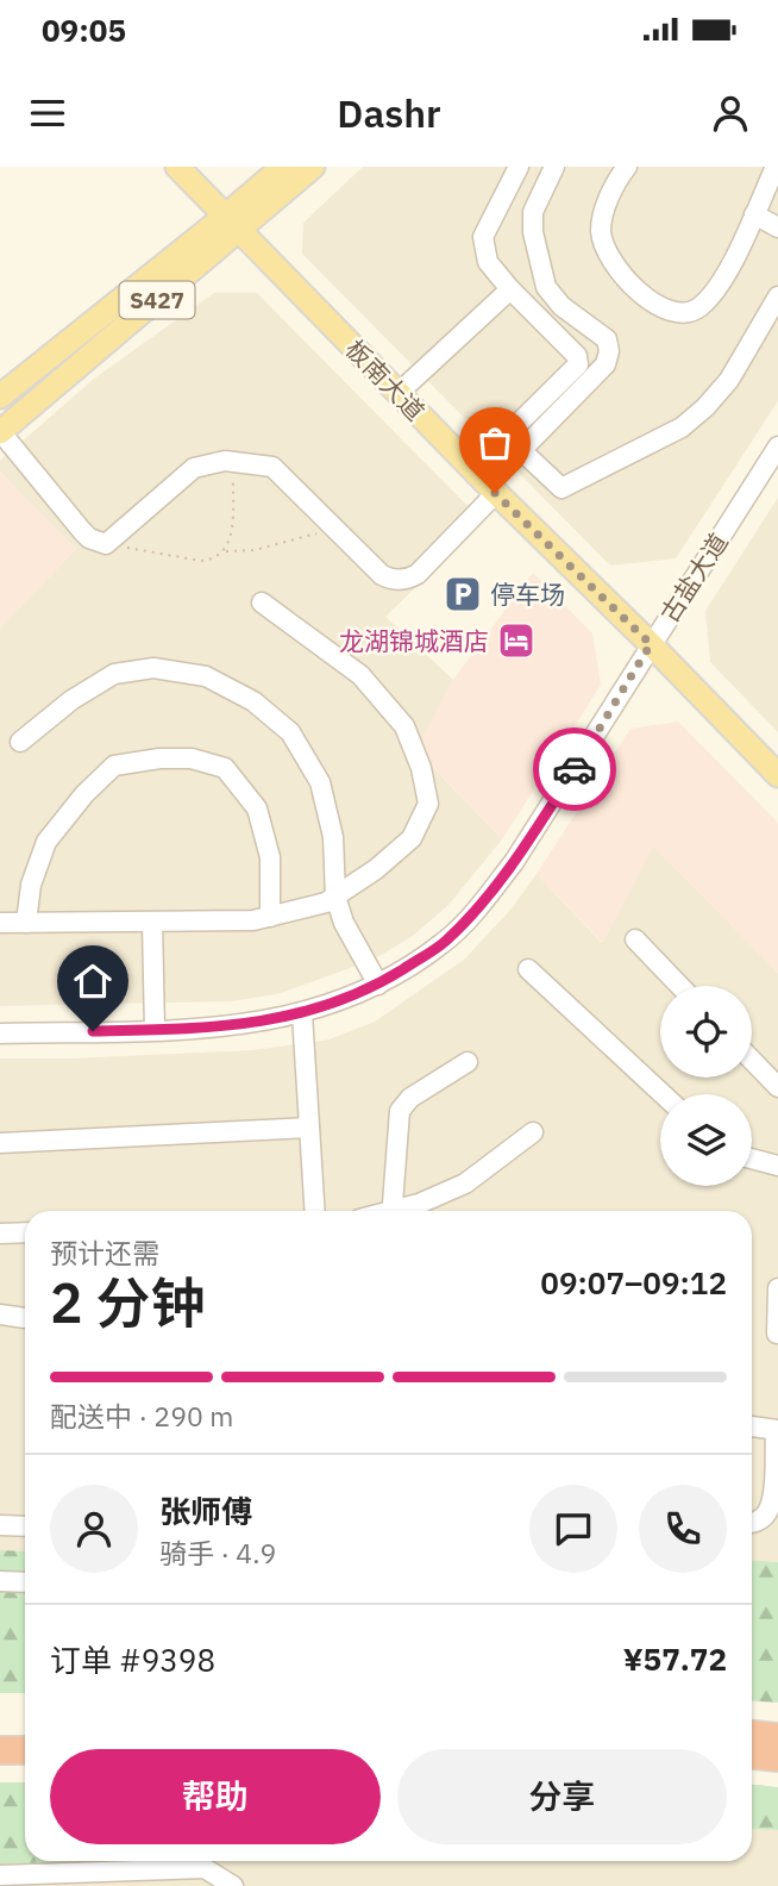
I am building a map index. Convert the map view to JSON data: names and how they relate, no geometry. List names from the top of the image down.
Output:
{
  "streets": {
    "main road": ["S427", "板南大道"],
    "street": ["古盐大道"]
  },
  "crossings": [
    ["S427", "板南大道"],
    ["板南大道", "古盐大道"]
  ],
  "places": {
    "parking": ["停车场"],
    "hotel": ["龙湖锦城酒店"]
  },
  "page": {
    "status": "09:05",
    "header": "Dashr",
    "heading": ["2 分钟", "预计还需", "09:07–09:12"],
    "panel": [
      "张师傅",
      "骑手 · 4.9",
      "订单 #9398",
      "¥57.72"
    ],
    "bar": "配送中 · 290 m",
    "buttons": ["帮助", "分享"]
  }
}
